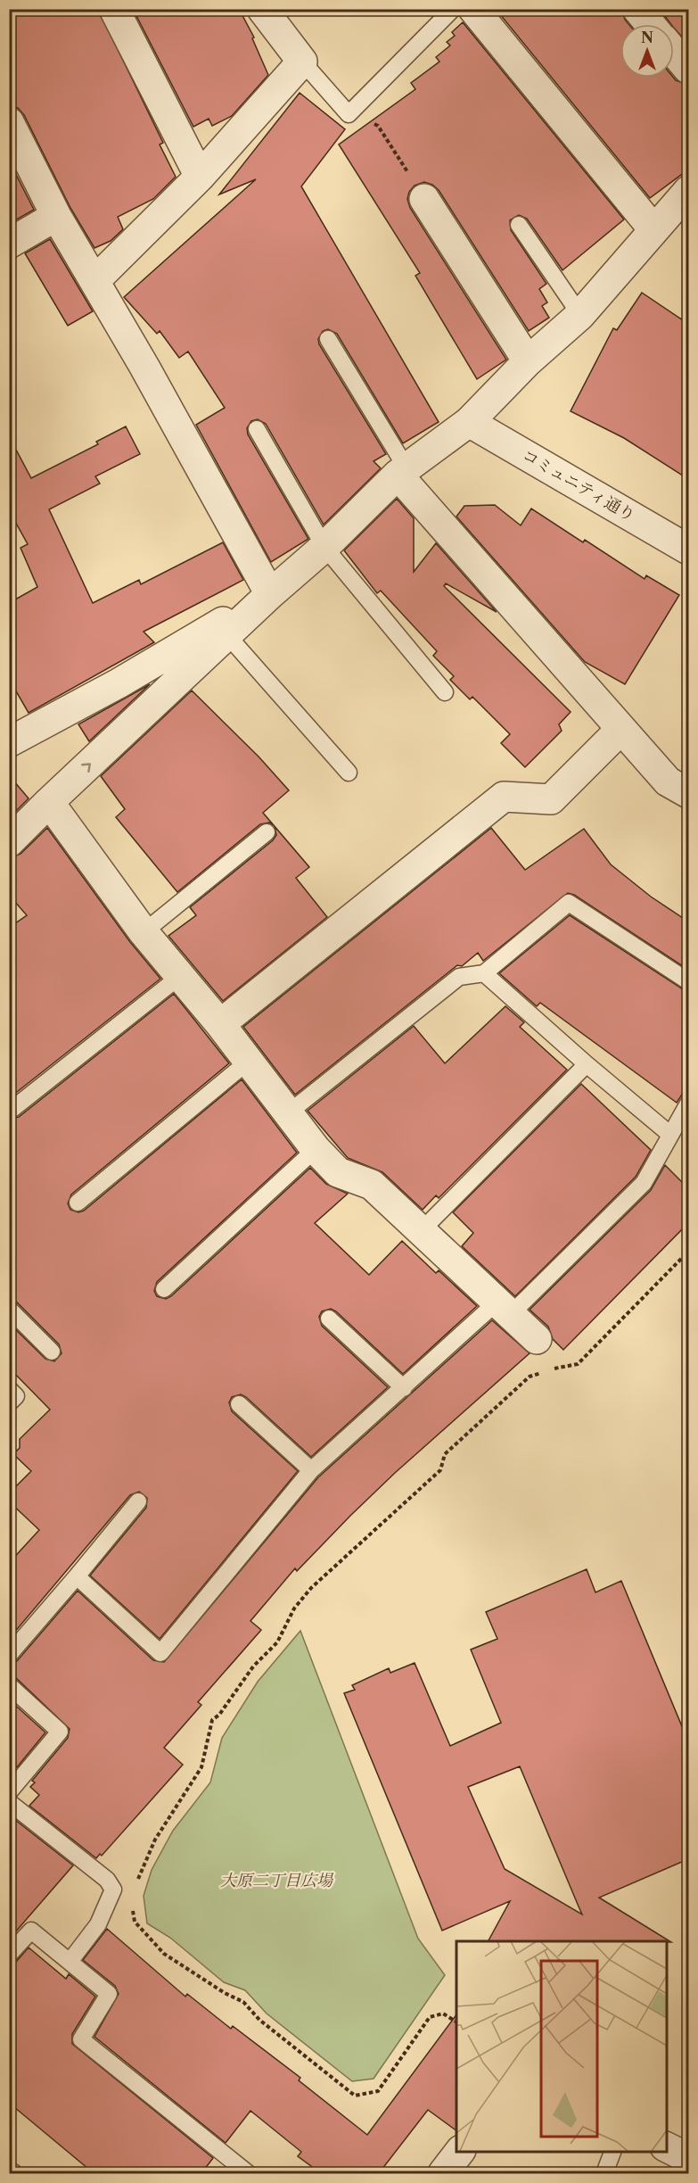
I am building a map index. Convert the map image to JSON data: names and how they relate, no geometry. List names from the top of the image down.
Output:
{
  "streets": {
    "street": ["コミュニティ通り"]
  },
  "parks": ["大原二丁目広場"],
  "north": "top"
}
